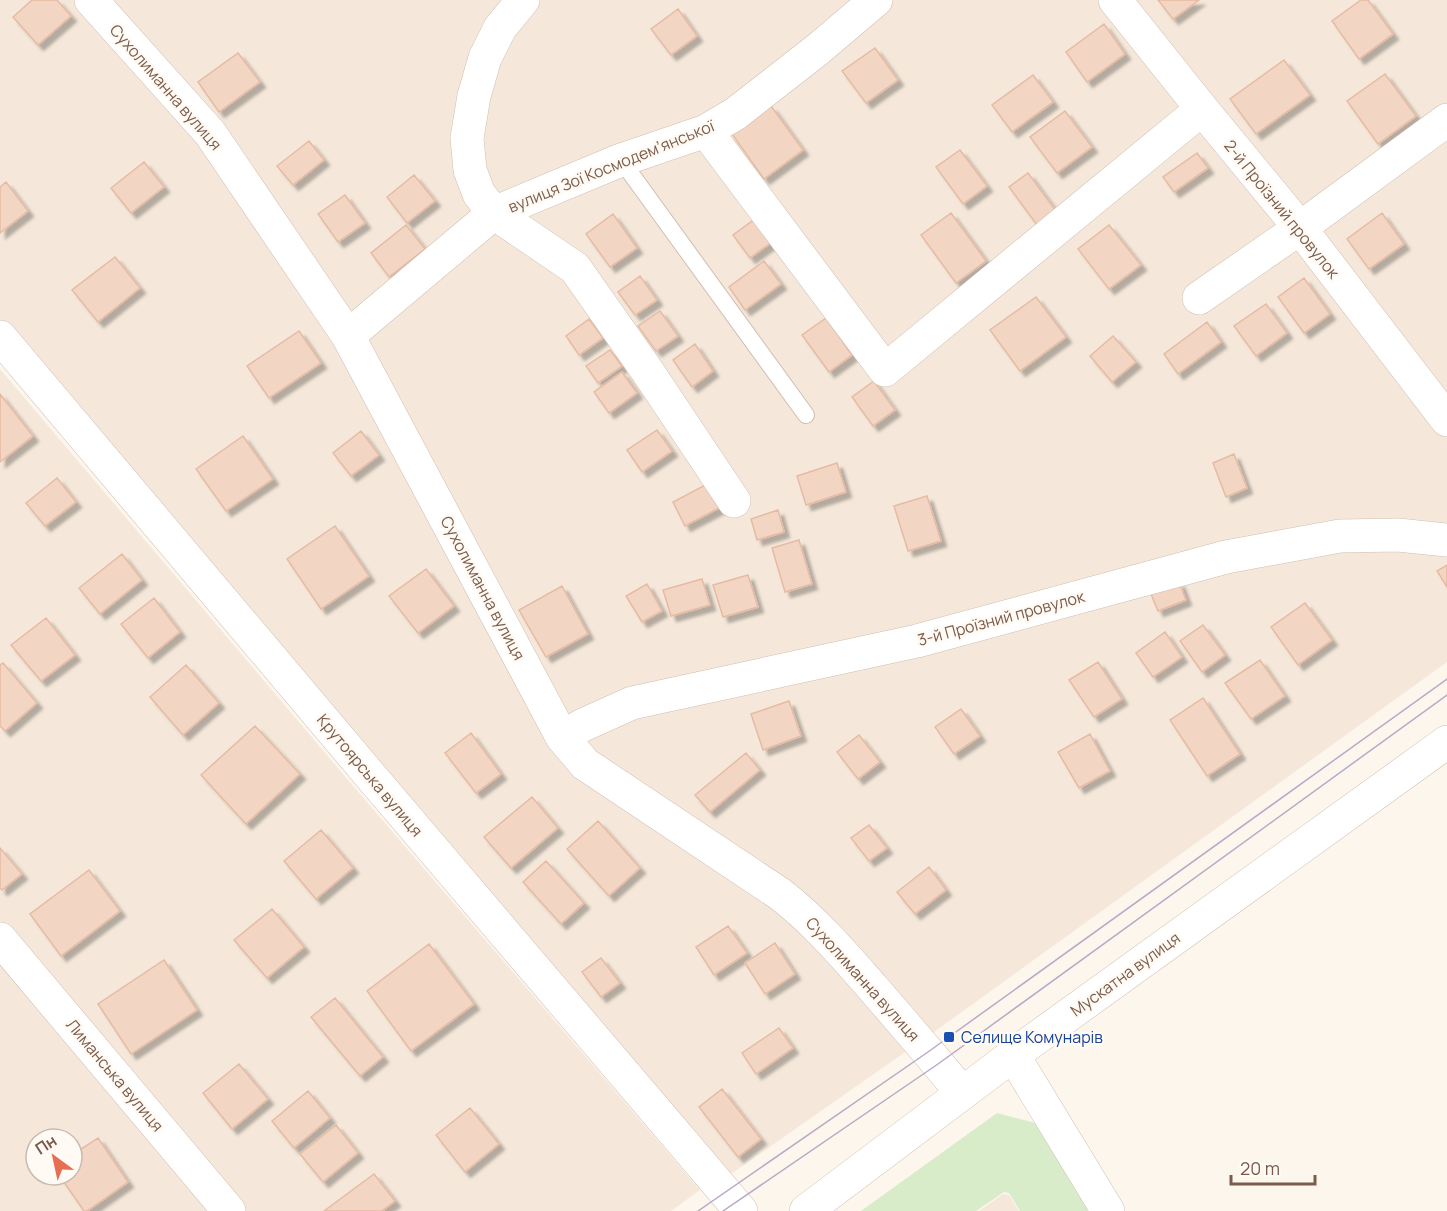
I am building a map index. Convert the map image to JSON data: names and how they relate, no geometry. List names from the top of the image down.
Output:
{
  "streets": {
    "street": [
      "Сухолиманна вулиця",
      "вулиця Зої Космодемʼянської",
      "2-й Проїзний провулок",
      "3-й Проїзний провулок",
      "Крутоярська вулиця",
      "Мускатна вулиця",
      "Лиманська вулиця"
    ]
  },
  "crossings": [
    ["Сухолиманна вулиця", "вулиця Зої Космодемʼянської"],
    ["Сухолиманна вулиця", "3-й Проїзний провулок"],
    ["Сухолиманна вулиця", "Мускатна вулиця"]
  ],
  "places": {
    "transit": ["Селище Комунарів"]
  },
  "scale_bar": "20 m",
  "north": "top left"
}
